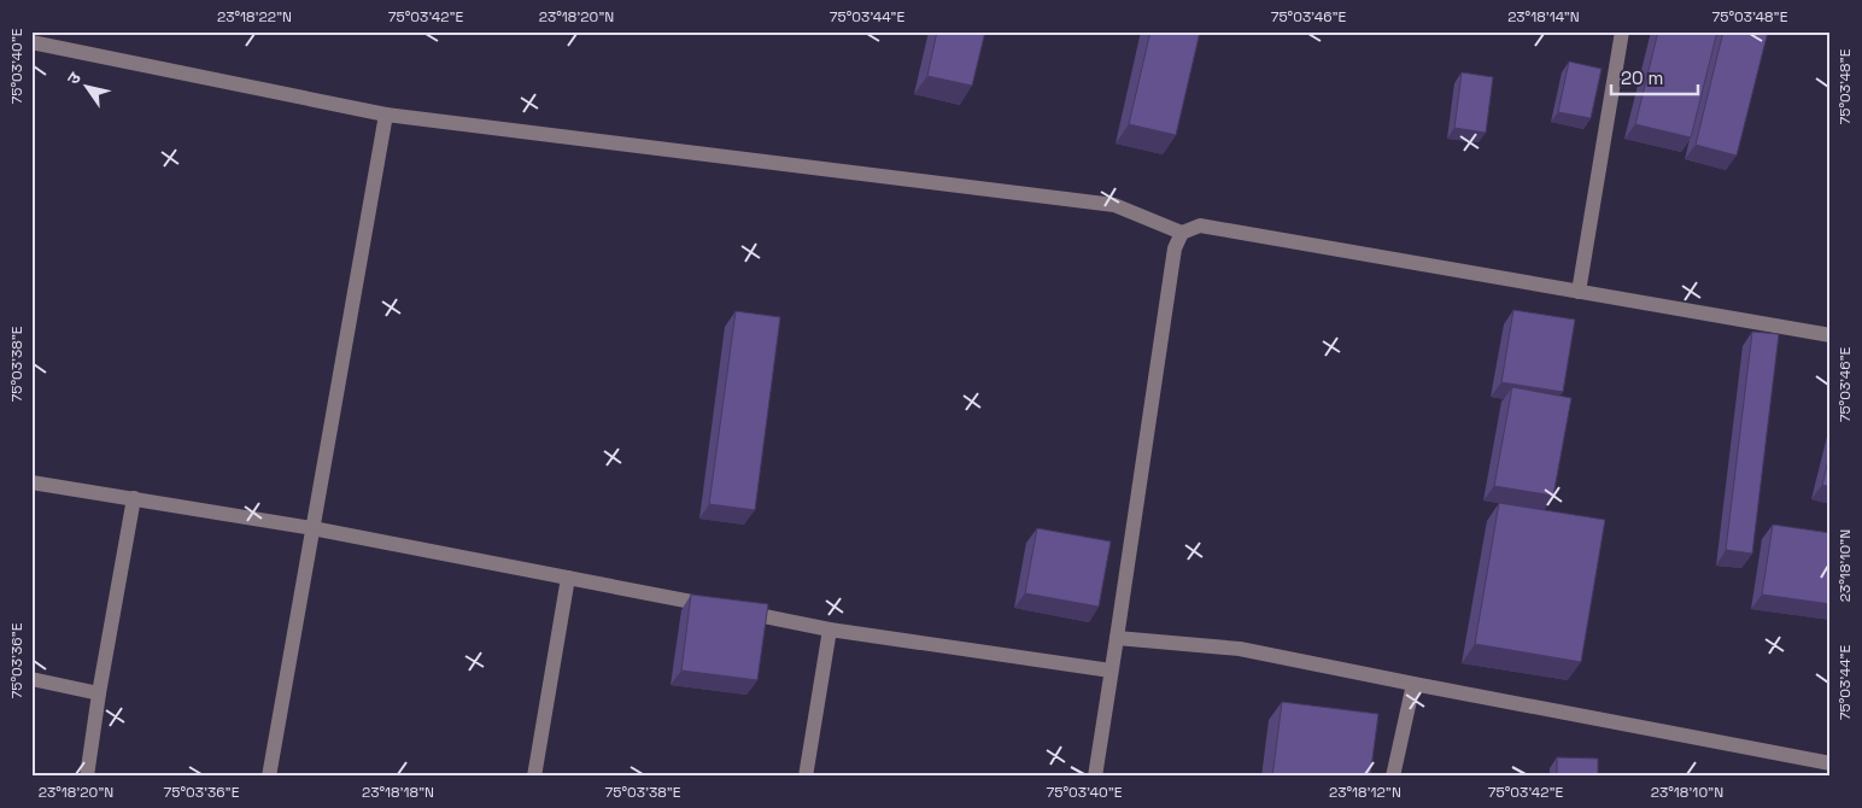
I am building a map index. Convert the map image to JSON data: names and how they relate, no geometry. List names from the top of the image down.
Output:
{
  "scale_bar": "20 m",
  "north": "top left",
  "coordinates": [
    "23°18'22\"N",
    "75°03'42\"E",
    "23°18'20\"N",
    "75°03'44\"E",
    "75°03'46\"E",
    "23°18'14\"N",
    "75°03'48\"E",
    "75°03'40\"E",
    "75°03'38\"E",
    "23°18'10\"N",
    "75°03'36\"E",
    "23°18'18\"N",
    "23°18'12\"N"
  ]
}
